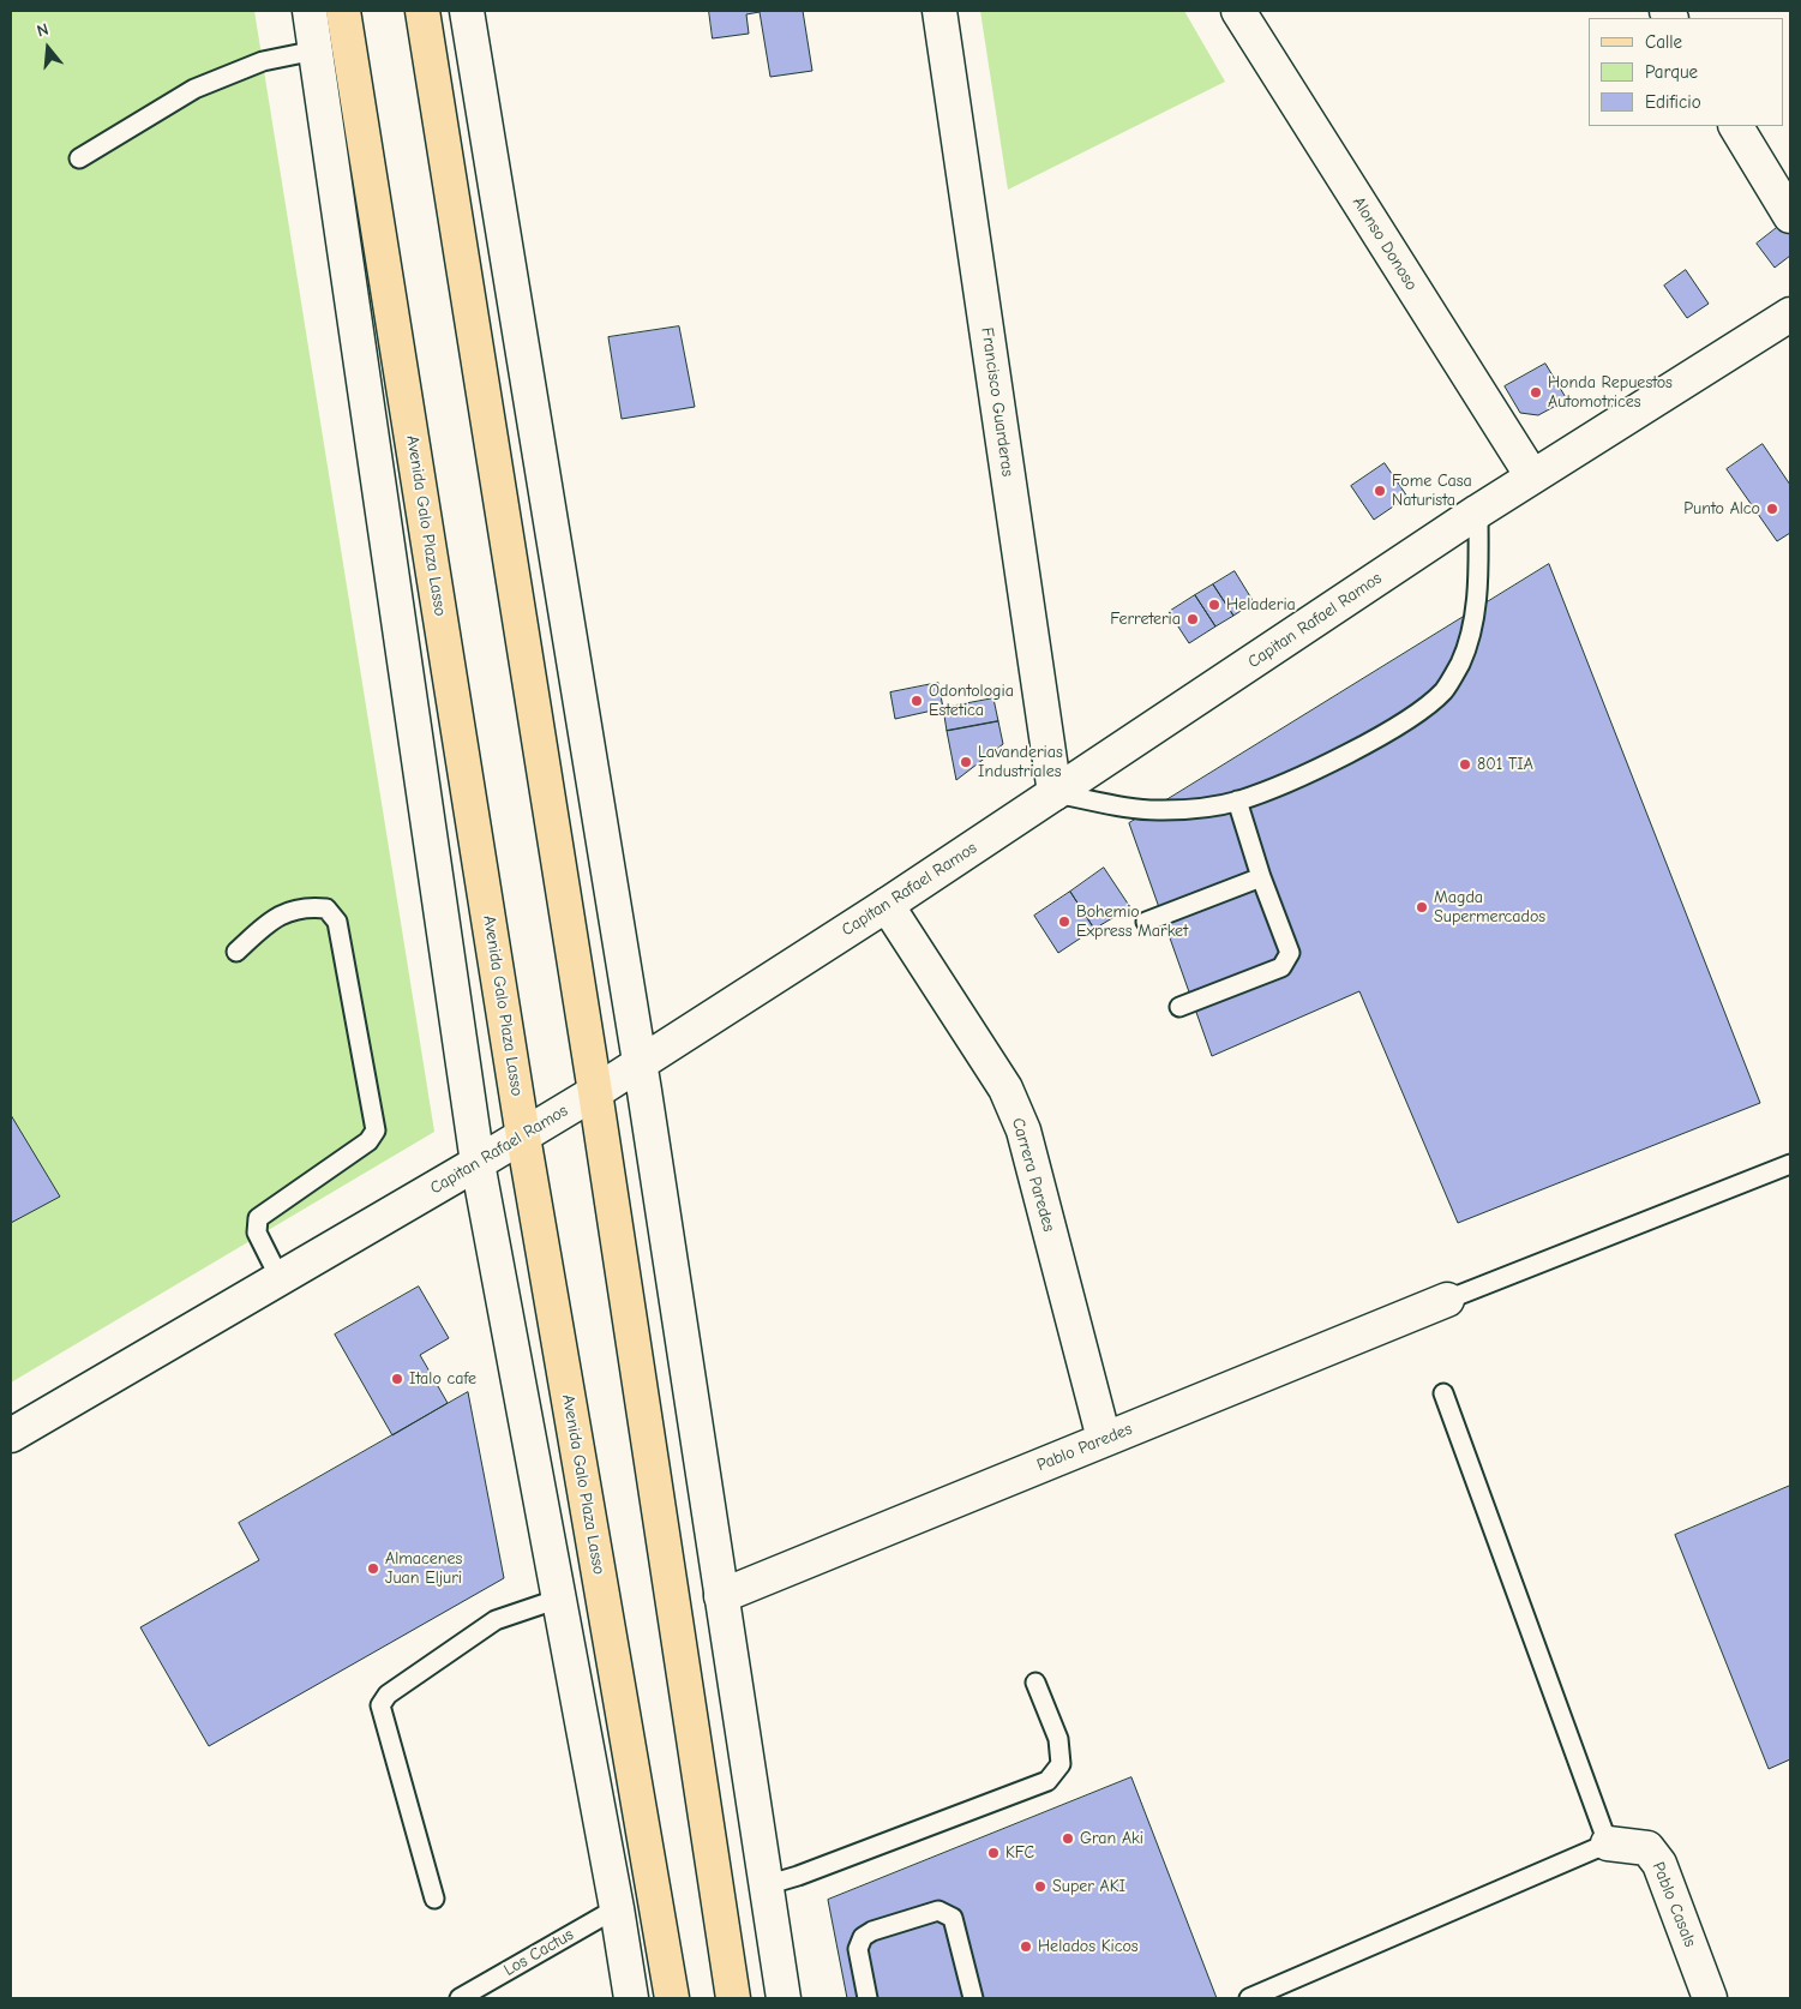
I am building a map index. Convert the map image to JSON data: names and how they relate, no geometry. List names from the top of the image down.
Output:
{
  "streets": {
    "main road": ["Avenida Galo Plaza Lasso"],
    "street": [
      "Alonso Donoso",
      "Francisco Guarderas",
      "Capitan Rafael Ramos",
      "Carrera Paredes",
      "Pablo Paredes",
      "Pablo Casals"
    ],
    "lane": ["Los Cactus"]
  },
  "crossings": [
    ["Alonso Donoso", "Capitan Rafael Ramos"],
    ["Francisco Guarderas", "Capitan Rafael Ramos"],
    ["Avenida Galo Plaza Lasso", "Capitan Rafael Ramos"],
    ["Capitan Rafael Ramos", "Carrera Paredes"],
    ["Carrera Paredes", "Pablo Paredes"]
  ],
  "places": [
    "Honda Repuestos Automotrices",
    "Fome Casa Naturista",
    "Punto Alco",
    "Heladeria",
    "Ferreteria",
    "Odontologia Estetica",
    "Lavanderias Industriales",
    "801 TIA",
    "Magda Supermercados",
    "Bohemio Express Market",
    "Italo cafe",
    "Almacenes Juan Eljuri",
    "Gran Aki",
    "KFC",
    "Super AKI",
    "Helados Kicos"
  ],
  "legend": ["Calle", "Parque", "Edificio"],
  "north": "top"
}
